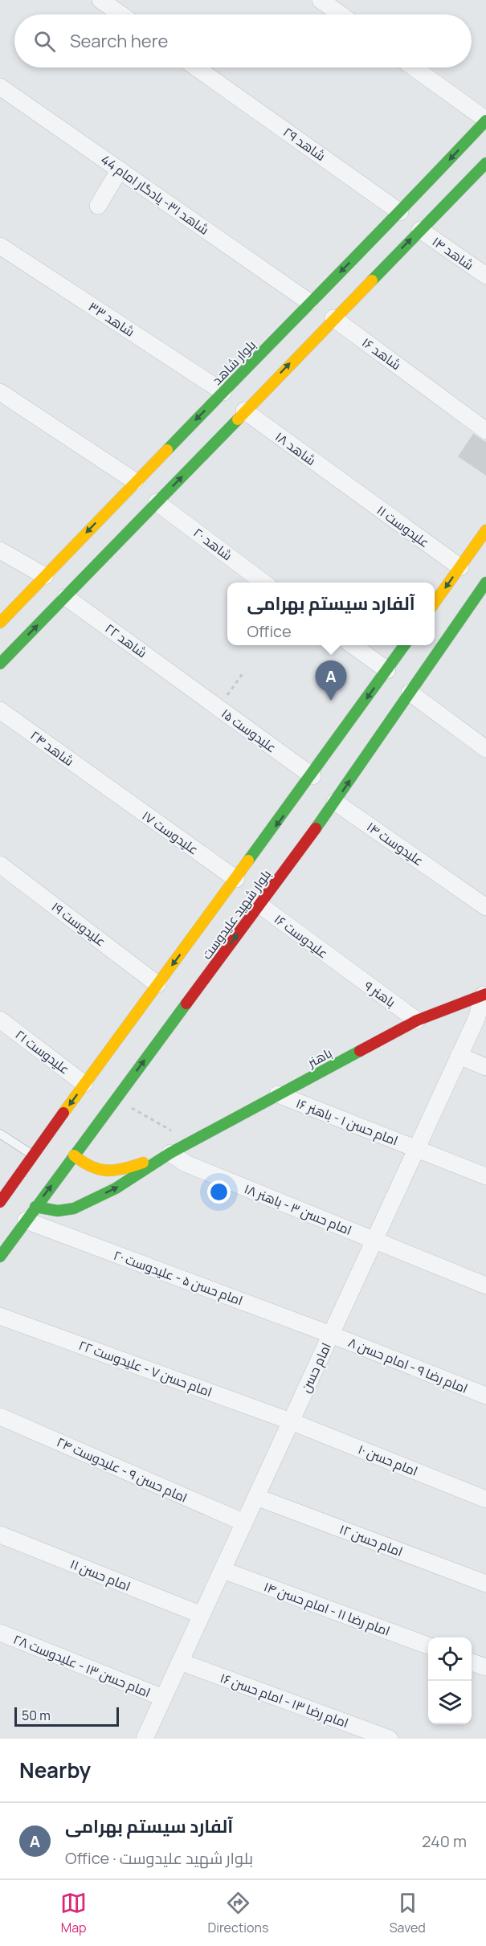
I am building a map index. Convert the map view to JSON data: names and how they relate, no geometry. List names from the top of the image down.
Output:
{
  "streets": {
    "main road": ["بلوار شاهد", "بلوار شهید علیدوست", "باهنر"],
    "street": [
      "شاهد ۲۹",
      "شاهد ۳۱- یادگار امام 44",
      "شاهد ۱۴",
      "شاهد ۳۳",
      "شاهد ۱۶",
      "شاهد ۱۸",
      "علیدوست ۱۱",
      "شاهد ۲۰",
      "شاهد ۲۲",
      "علیدوست ۱۵",
      "شاهد ۲۴",
      "علیدوست ۱۷",
      "علیدوست ۱۴",
      "علیدوست ۱۹",
      "علیدوست ۱۶",
      "باهنر ۹",
      "علیدوست ۲۱",
      "امام حسن ۱ - باهنر ۱۶",
      "امام حسن ۳ - باهنر ۱۸",
      "امام حسن ۵ - علیدوست ۲۰",
      "امام رضا ۹ - امام حسن ۸",
      "امام حسن",
      "امام حسن ۷ - علیدوست ۲۲",
      "امام حسن ۱۰",
      "امام حسن ۹ - علیدوست ۲۴",
      "امام حسن ۱۲",
      "امام حسن ۱۱",
      "امام رضا ۱۱ - امام حسن ۱۴",
      "امام حسن ۱۳ - علیدوست ۲۸",
      "امام رضا ۱۳ - امام حسن ۱۶"
    ]
  },
  "crossings": [
    ["شاهد ۲۹", "بلوار شاهد"],
    ["شاهد ۳۱- یادگار امام 44", "بلوار شاهد"],
    ["شاهد ۳۳", "بلوار شاهد"],
    ["شاهد ۱۸", "علیدوست ۱۱"],
    ["شاهد ۲۲", "علیدوست ۱۵"],
    ["علیدوست ۱۵", "بلوار شهید علیدوست"],
    ["شاهد ۲۴", "علیدوست ۱۷"],
    ["علیدوست ۱۷", "بلوار شهید علیدوست"],
    ["علیدوست ۱۴", "بلوار شهید علیدوست"],
    ["بلوار شهید علیدوست", "علیدوست ۱۹"],
    ["بلوار شهید علیدوست", "علیدوست ۱۶"],
    ["بلوار شهید علیدوست", "علیدوست ۲۱"],
    ["بلوار شهید علیدوست", "باهنر"],
    ["بلوار شهید علیدوست", "امام حسن ۵ - علیدوست ۲۰"],
    ["علیدوست ۱۶", "باهنر ۹"],
    ["باهنر ۹", "باهنر"],
    ["باهنر", "امام حسن ۱ - باهنر ۱۶"],
    ["باهنر", "امام حسن ۳ - باهنر ۱۸"],
    ["باهنر", "امام حسن"],
    ["امام حسن ۱ - باهنر ۱۶", "امام حسن"],
    ["امام حسن ۳ - باهنر ۱۸", "امام حسن"],
    ["امام حسن ۵ - علیدوست ۲۰", "امام رضا ۹ - امام حسن ۸"],
    ["امام حسن ۵ - علیدوست ۲۰", "امام حسن"],
    ["امام رضا ۹ - امام حسن ۸", "امام حسن"],
    ["امام حسن", "امام حسن ۷ - علیدوست ۲۲"],
    ["امام حسن", "امام حسن ۱۰"],
    ["امام حسن", "امام حسن ۹ - علیدوست ۲۴"],
    ["امام حسن", "امام حسن ۱۲"],
    ["امام حسن", "امام حسن ۱۱"],
    ["امام حسن", "امام رضا ۱۱ - امام حسن ۱۴"],
    ["امام حسن", "امام حسن ۱۳ - علیدوست ۲۸"],
    ["امام حسن", "امام رضا ۱۳ - امام حسن ۱۶"],
    ["امام حسن ۷ - علیدوست ۲۲", "امام حسن ۱۰"]
  ],
  "scale_bar": "50 m",
  "page": {
    "search": "Search here",
    "popup": ["آلفارد سیستم بهرامی", "Office"],
    "pins": "A",
    "scale": "50 m",
    "heading": "Nearby",
    "list": [
      {
        "mark": "A",
        "name": "آلفارد سیستم بهرامی",
        "note": "Office · بلوار شهید علیدوست",
        "value": "240 m"
      }
    ],
    "nav": ["Map", "Directions", "Saved"]
  }
}
